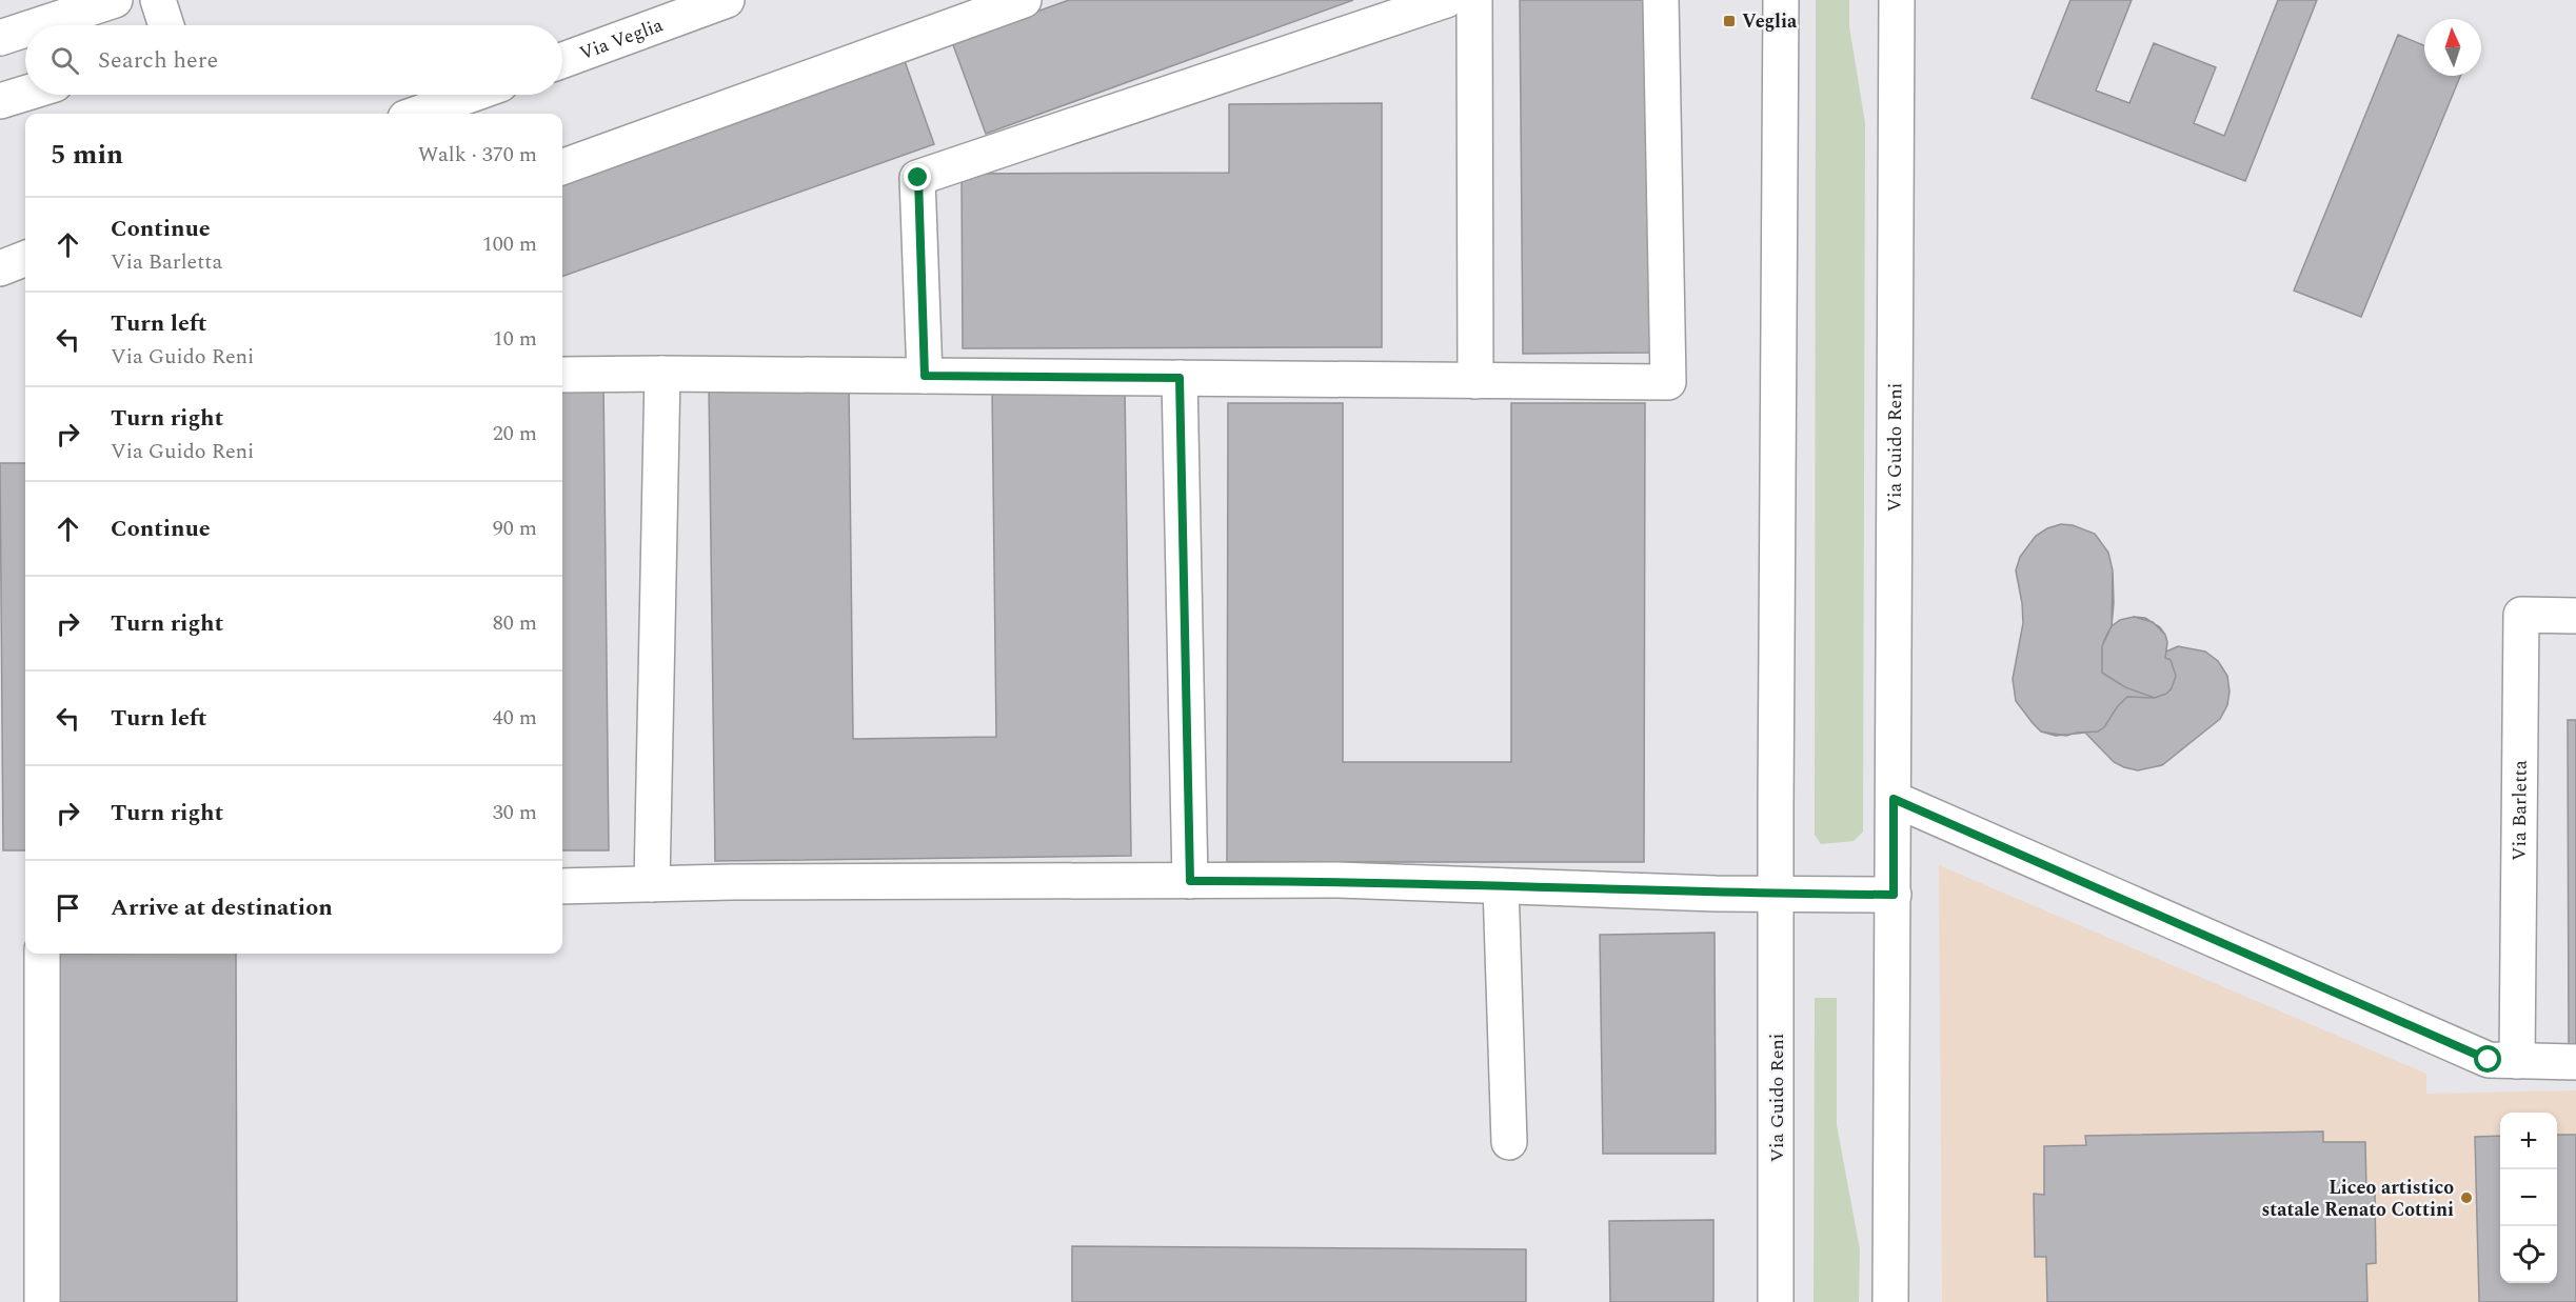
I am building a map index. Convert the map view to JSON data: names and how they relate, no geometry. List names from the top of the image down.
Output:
{
  "streets": {
    "main road": ["Via Veglia", "Via Guido Reni", "Via Barletta"]
  },
  "places": {
    "transit": ["Veglia"],
    "other": ["Liceo artistico statale Renato Cottini"]
  },
  "north": "top",
  "page": {
    "search": "Search here",
    "heading": ["5 min", "Walk · 370 m"],
    "list": [
      ["Continue", "Via Barletta", "100 m"],
      ["Turn left", "Via Guido Reni", "10 m"],
      ["Turn right", "Via Guido Reni", "20 m"],
      ["Continue", "90 m"],
      ["Turn right", "80 m"],
      ["Turn left", "40 m"],
      ["Turn right", "30 m"],
      "Arrive at destination"
    ],
    "map_buttons": ["+", "−"]
  }
}
